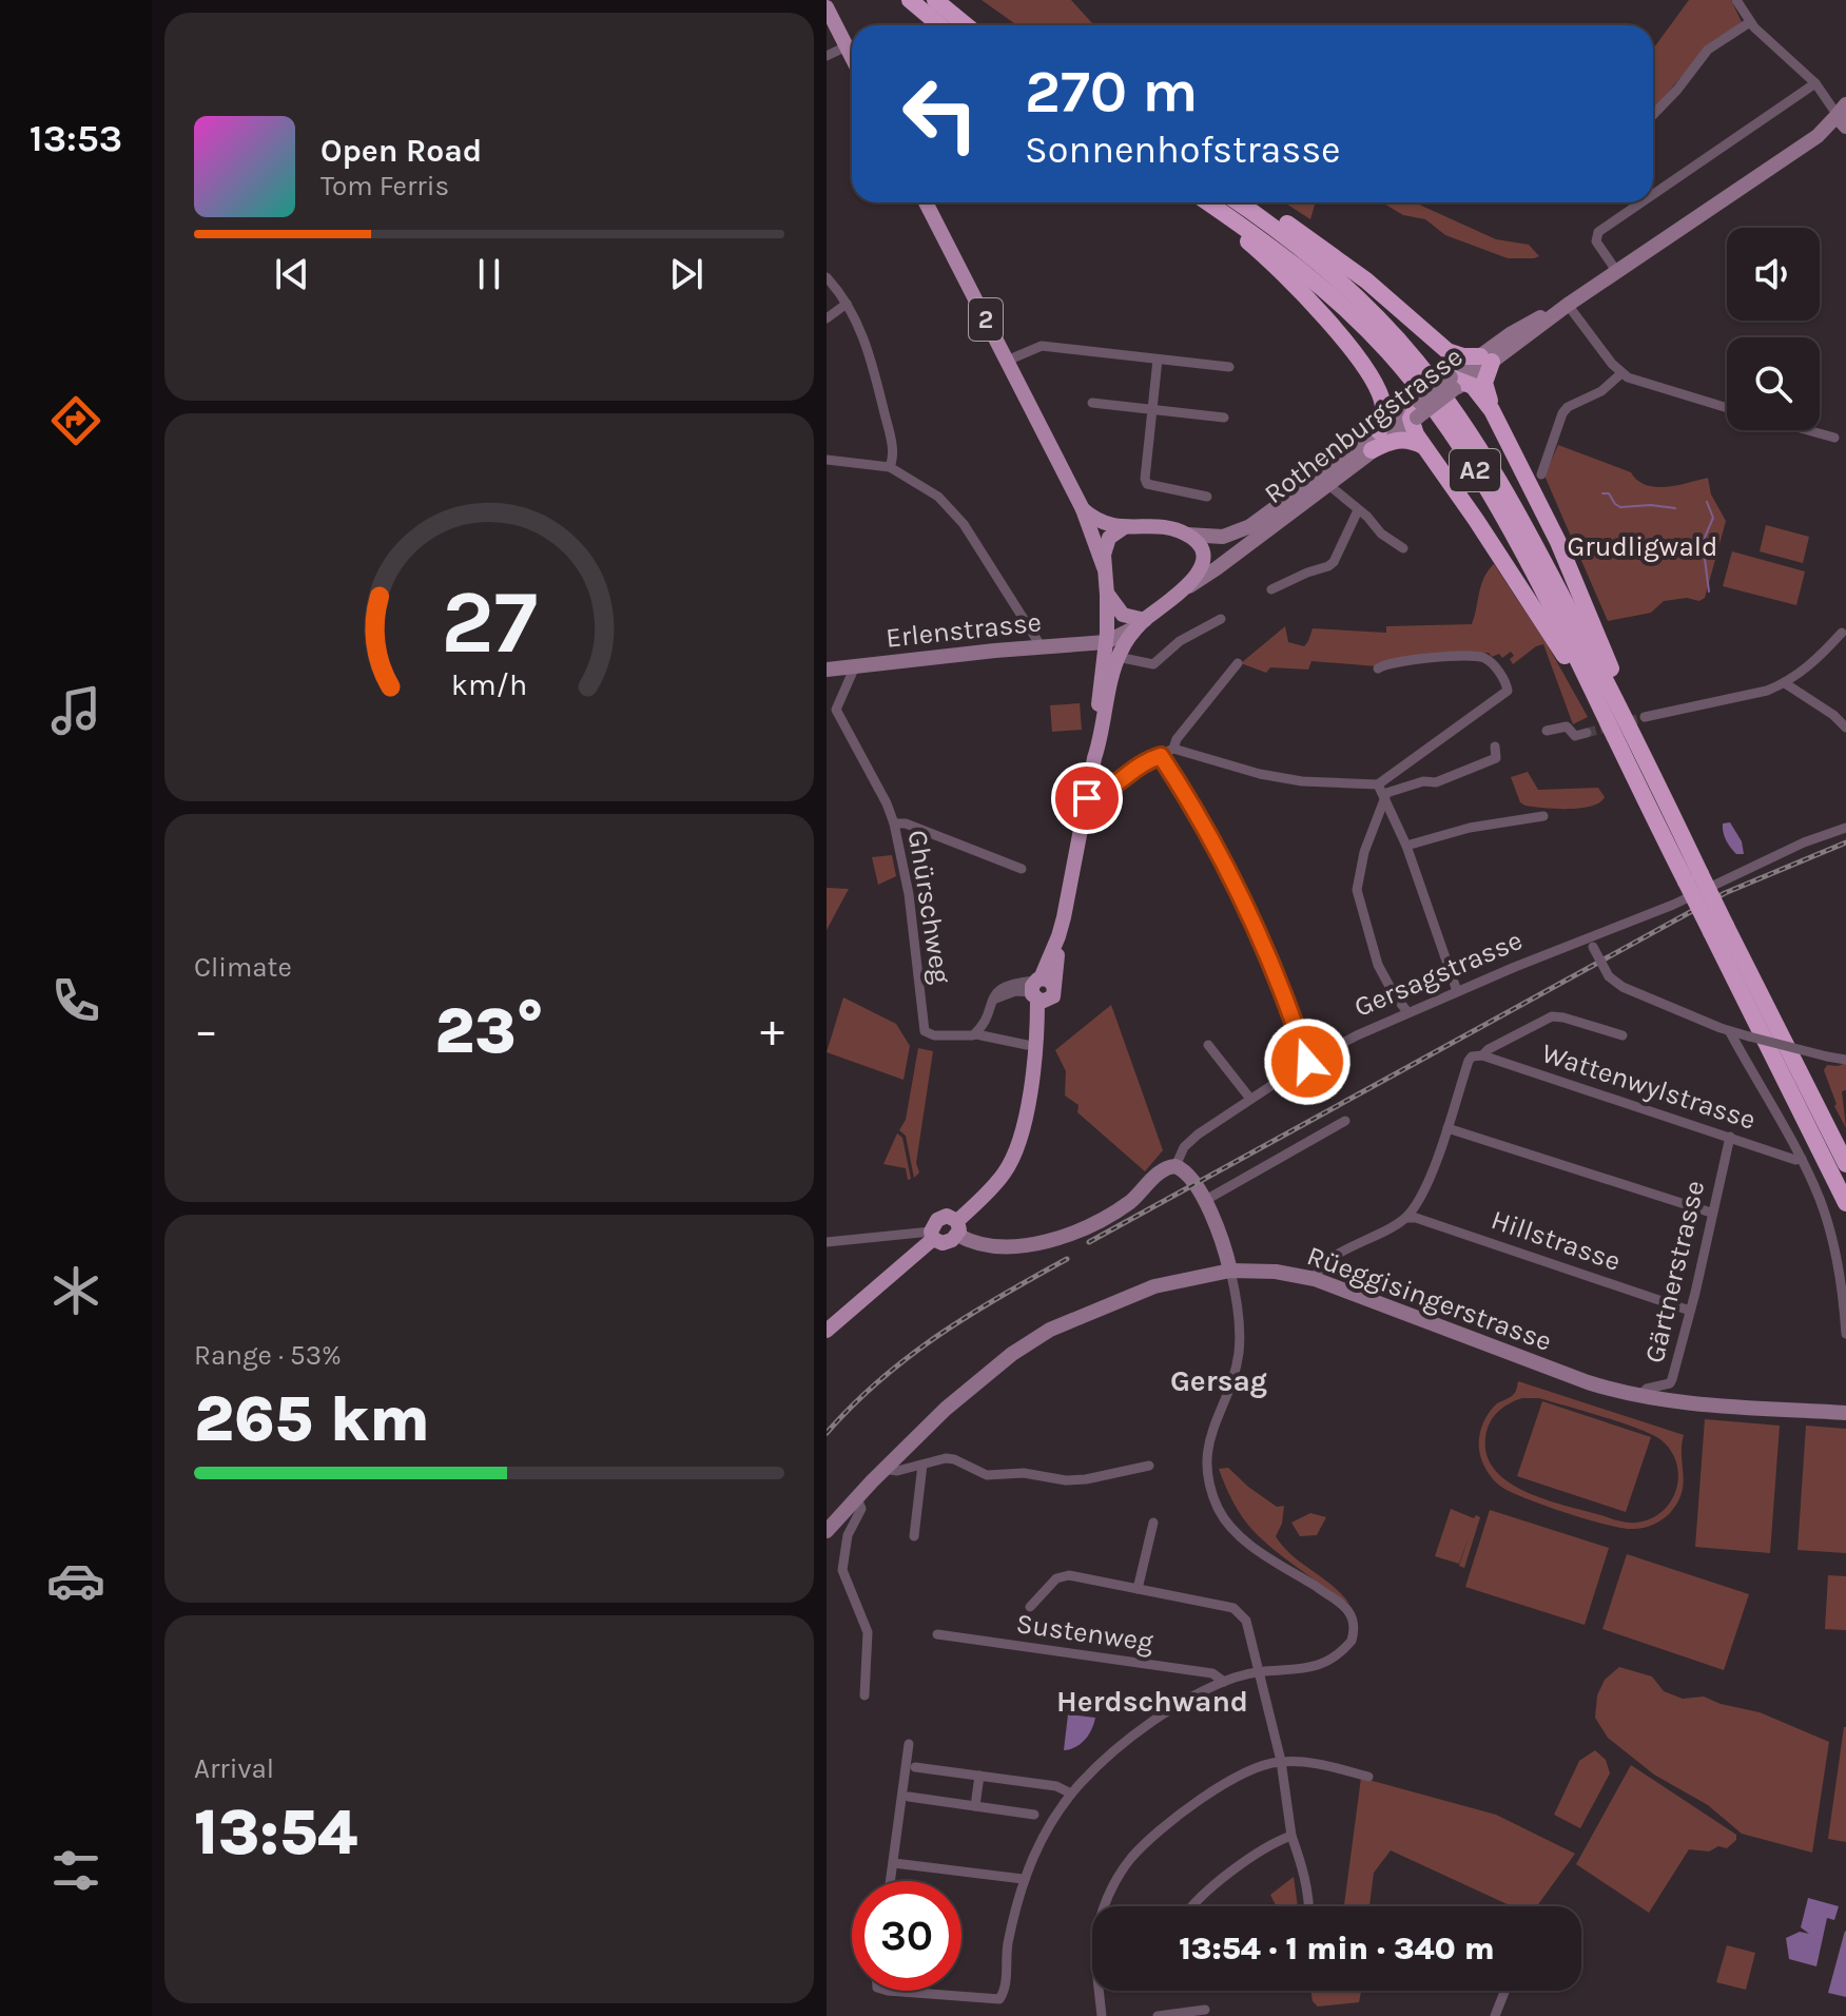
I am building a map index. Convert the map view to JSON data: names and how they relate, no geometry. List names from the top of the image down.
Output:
{
  "streets": {
    "highway": ["A2"],
    "main road": ["2"],
    "street": [
      "Rothenburgstrasse",
      "Erlenstrasse",
      "Ghürschweg",
      "Gersagstrasse",
      "Wattenwylstrasse",
      "Hillstrasse",
      "Gärtnerstrasse",
      "Rüeggisingerstrasse",
      "Sustenweg"
    ]
  },
  "crossings": [
    ["2", "Rothenburgstrasse"],
    ["2", "Erlenstrasse"],
    ["2", "Ghürschweg"],
    ["2", "Gersagstrasse"],
    ["Erlenstrasse", "Ghürschweg"],
    ["Wattenwylstrasse", "Gärtnerstrasse"],
    ["Hillstrasse", "Gärtnerstrasse"],
    ["Gärtnerstrasse", "Rüeggisingerstrasse"]
  ],
  "districts": ["Gersag", "Herdschwand"],
  "parks": ["Grudligwald"],
  "page": {
    "tabs": "13:53",
    "turn": ["270 m", "Sonnenhofstrasse"],
    "song": ["Open Road", "Tom Ferris"],
    "tile": [
      "Climate",
      ["Range · 53%", "265 km"],
      ["Arrival", "13:54"]
    ],
    "heat": ["−", "23°", "+"],
    "limit": "30",
    "trip": "13:54 · 1 min · 340 m",
    "gauge": ["27", "km/h"]
  }
}
